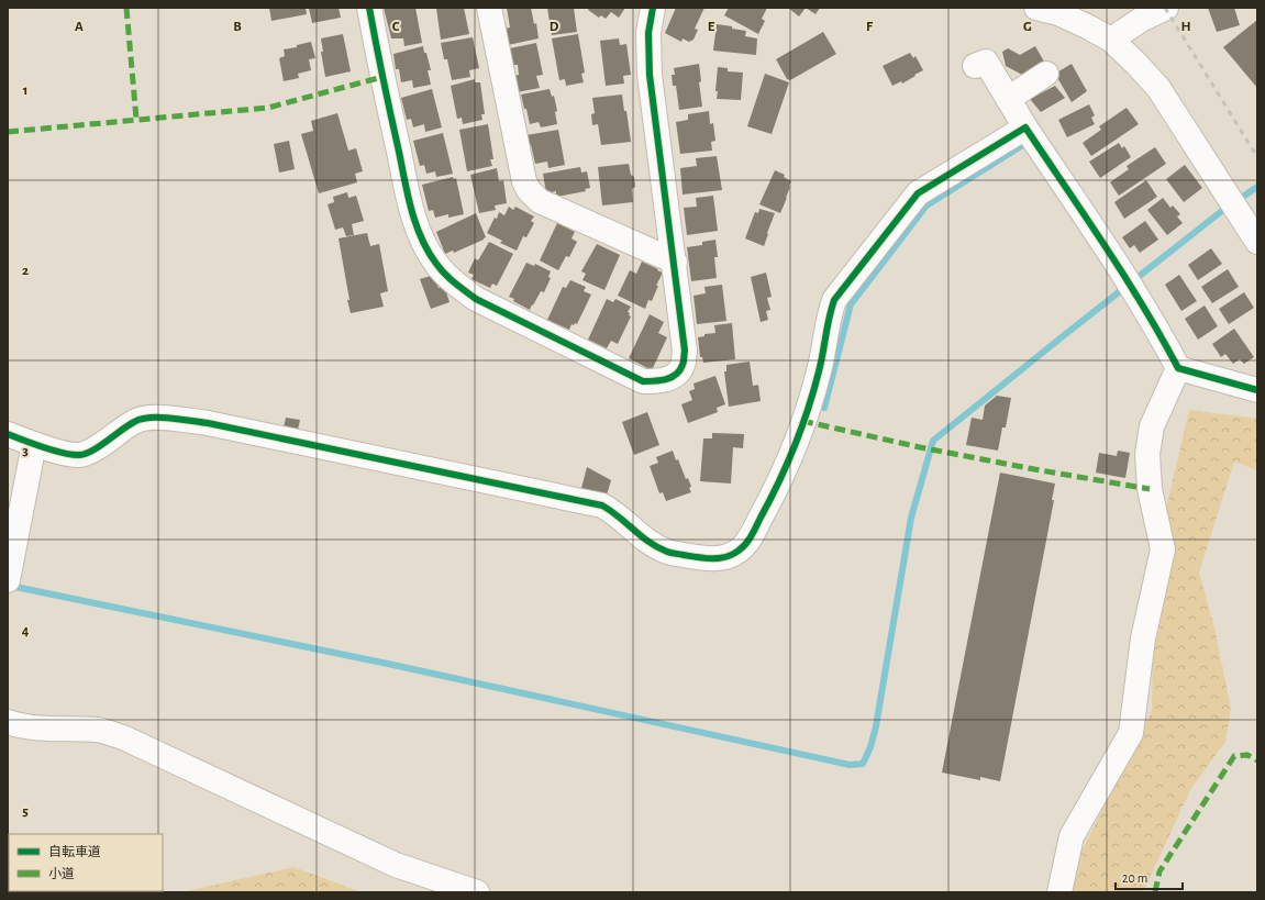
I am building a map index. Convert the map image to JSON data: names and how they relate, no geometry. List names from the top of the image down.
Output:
{
  "legend": ["自転車道", "小道"],
  "scale_bar": "20 m",
  "grid": {
    "columns": [
      "A",
      "B",
      "C",
      "D",
      "E",
      "F",
      "G",
      "H"
    ],
    "rows": [
      "1",
      "2",
      "3",
      "4",
      "5"
    ]
  }
}
